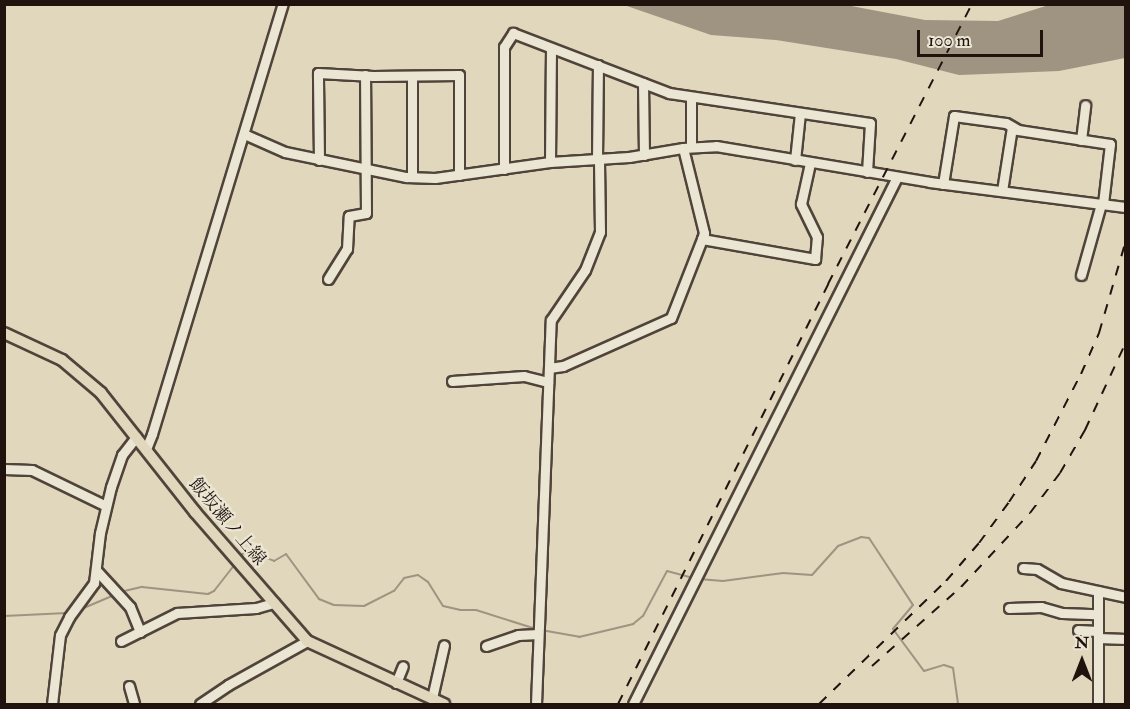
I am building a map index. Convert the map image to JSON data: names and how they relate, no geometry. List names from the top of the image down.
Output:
{
  "streets": {
    "main road": ["飯坂瀬ノ上線"]
  },
  "scale_bar": "100 m",
  "north": "top"
}
